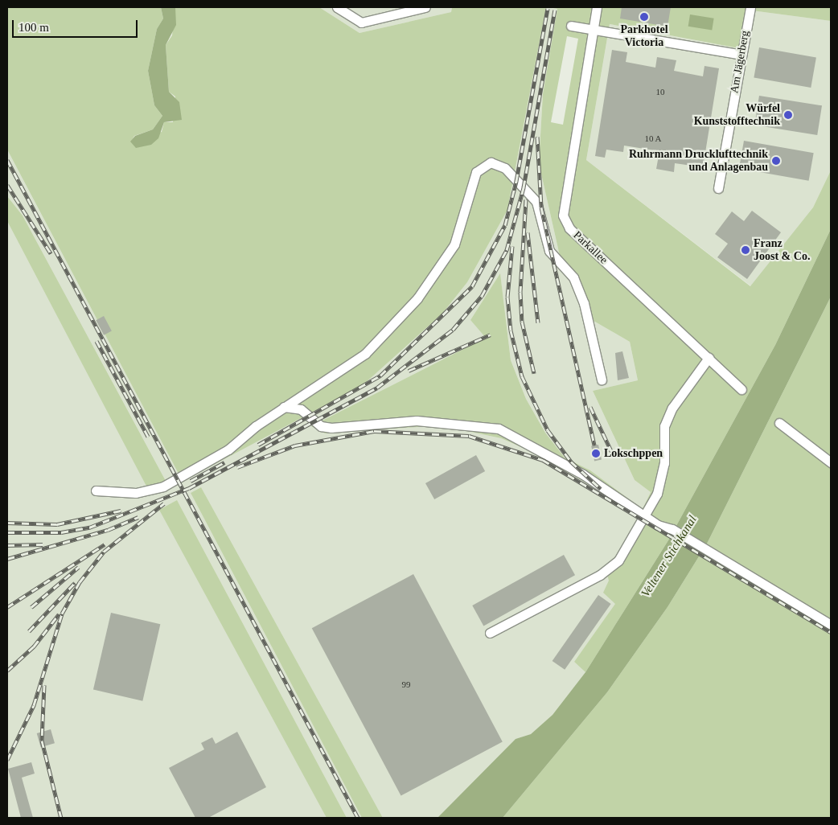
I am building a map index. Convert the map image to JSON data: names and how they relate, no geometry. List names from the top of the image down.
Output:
{
  "streets": {
    "street": ["Am Jägerberg", "Parkallee"]
  },
  "water": ["Veltener Stichkanal"],
  "places": [
    "Parkhotel Victoria",
    "Würfel Kunststofftechnik",
    "Ruhrmann Drucklufttechnik und Anlagenbau",
    "Franz Joost & Co.",
    "Lokschppen"
  ],
  "house_numbers": ["10", "10 A", "99"],
  "scale_bar": "100 m"
}
